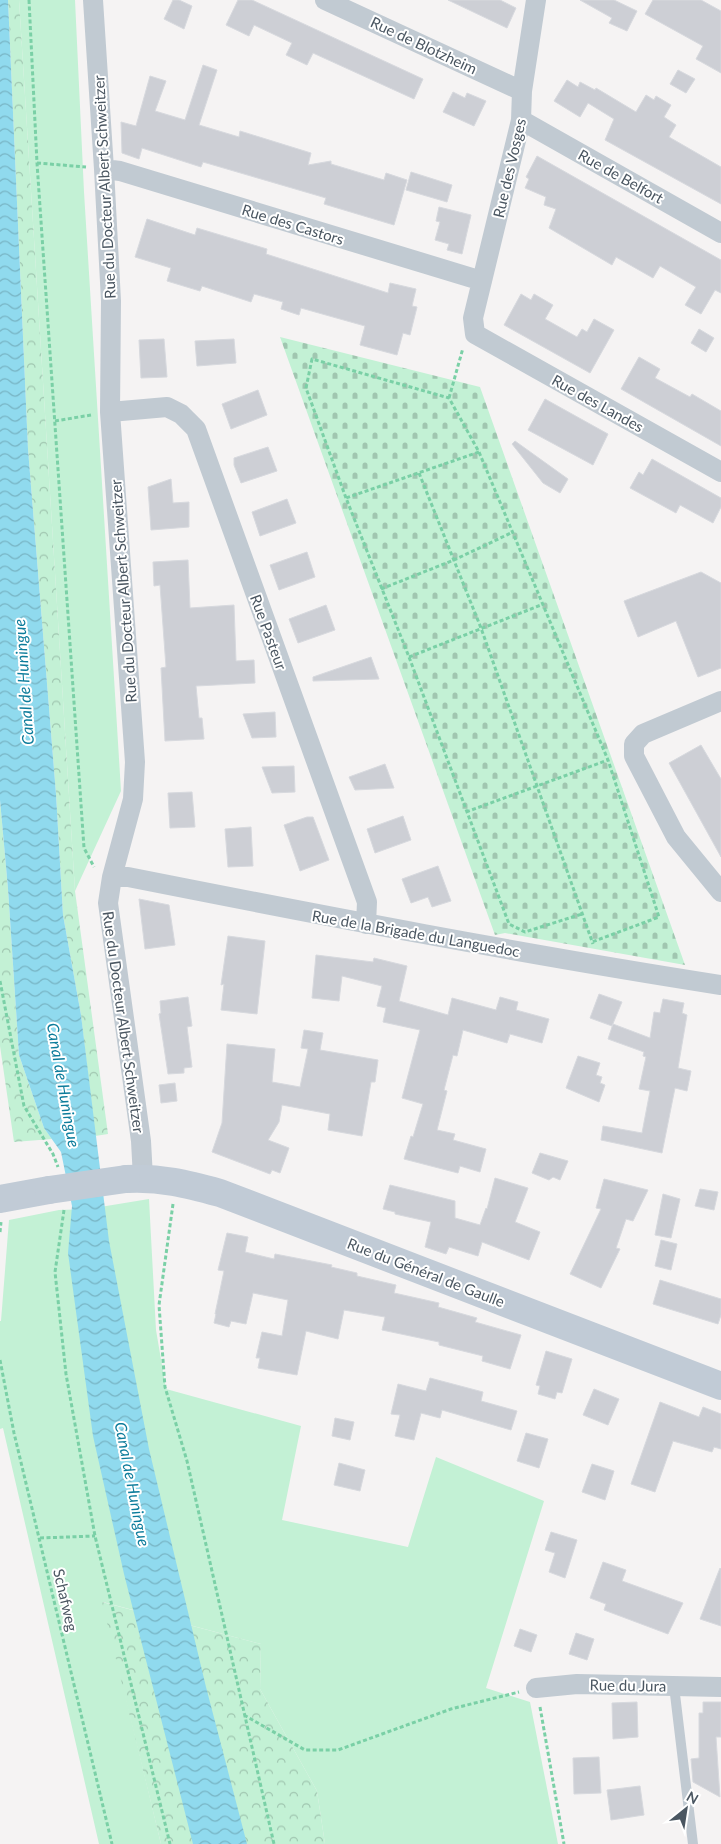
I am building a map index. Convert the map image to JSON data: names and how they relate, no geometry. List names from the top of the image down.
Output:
{
  "streets": {
    "street": [
      "Rue de Blotzheim",
      "Rue des Vosges",
      "Rue de Belfort",
      "Rue du Docteur Albert Schweitzer",
      "Rue des Castors",
      "Rue des Landes",
      "Rue Pasteur",
      "Rue de la Brigade du Languedoc",
      "Rue du Général de Gaulle",
      "Rue du Jura"
    ],
    "path": ["Schafweg"]
  },
  "crossings": [
    ["Rue de Blotzheim", "Rue des Vosges"],
    ["Rue des Vosges", "Rue de Belfort"],
    ["Rue des Vosges", "Rue des Castors"],
    ["Rue des Vosges", "Rue des Landes"],
    ["Rue du Docteur Albert Schweitzer", "Rue des Castors"],
    ["Rue du Docteur Albert Schweitzer", "Rue Pasteur"],
    ["Rue du Docteur Albert Schweitzer", "Rue de la Brigade du Languedoc"],
    ["Rue du Docteur Albert Schweitzer", "Rue du Général de Gaulle"],
    ["Rue Pasteur", "Rue de la Brigade du Languedoc"]
  ],
  "water": ["Canal de Huningue"],
  "north": "top right"
}
